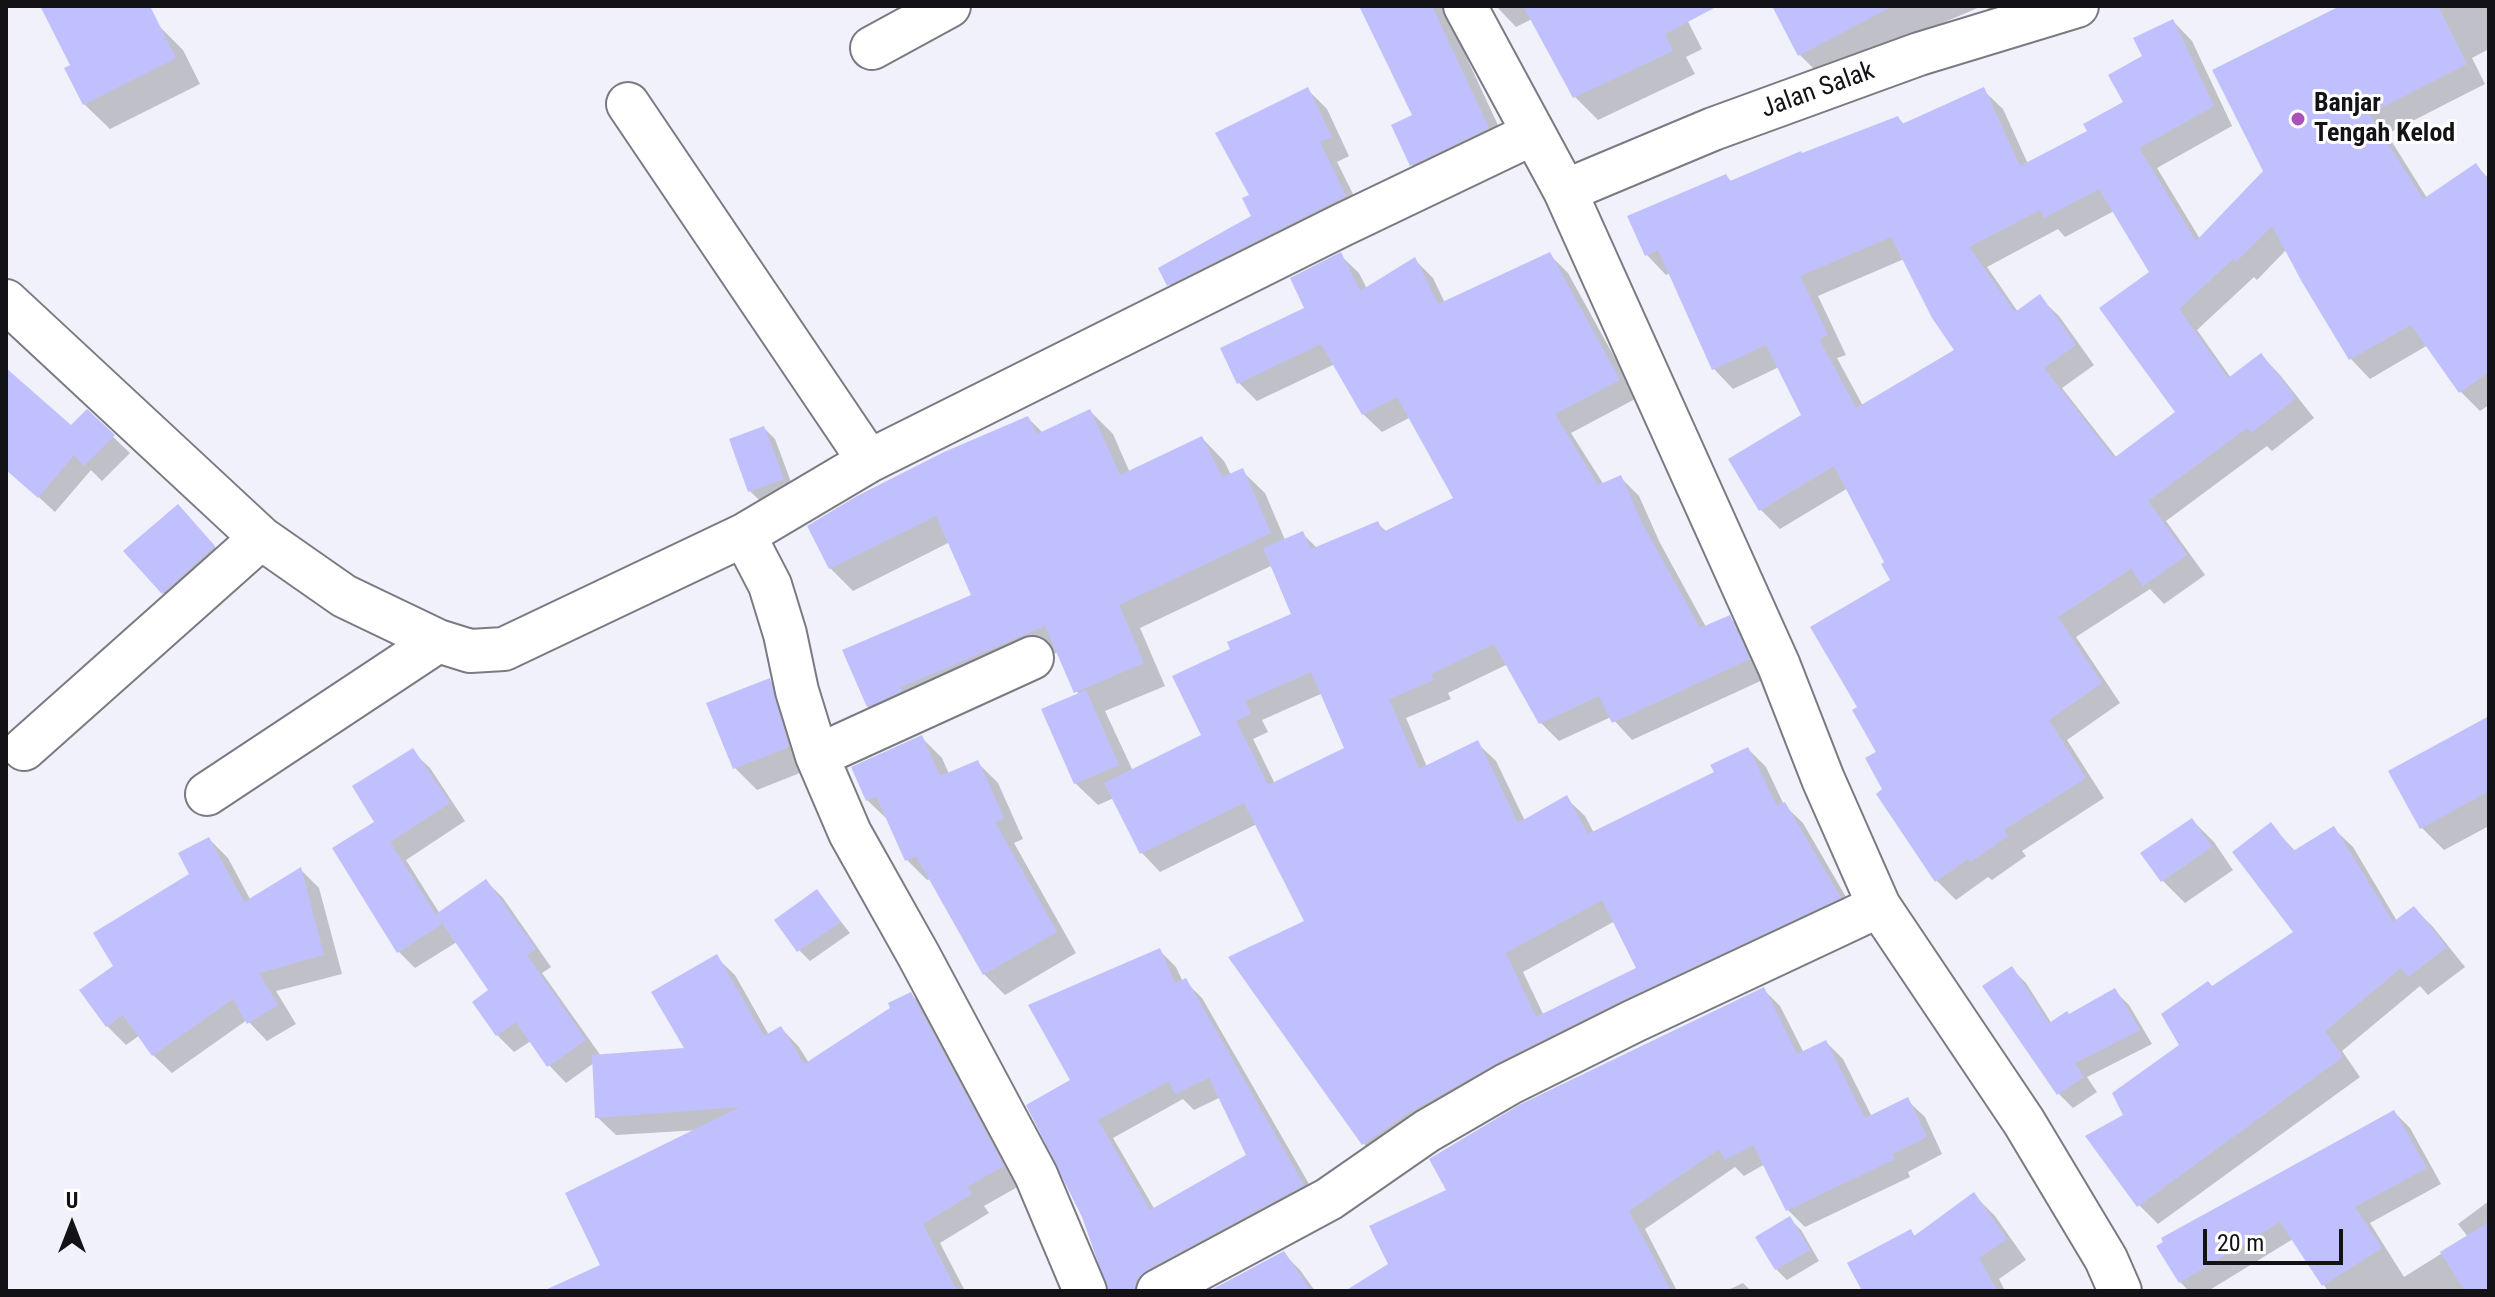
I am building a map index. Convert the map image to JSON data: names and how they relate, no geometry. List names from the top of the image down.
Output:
{
  "streets": {
    "street": ["Jalan Salak"]
  },
  "places": ["Banjar Tengah Kelod"],
  "scale_bar": "20 m",
  "north": "top"
}
